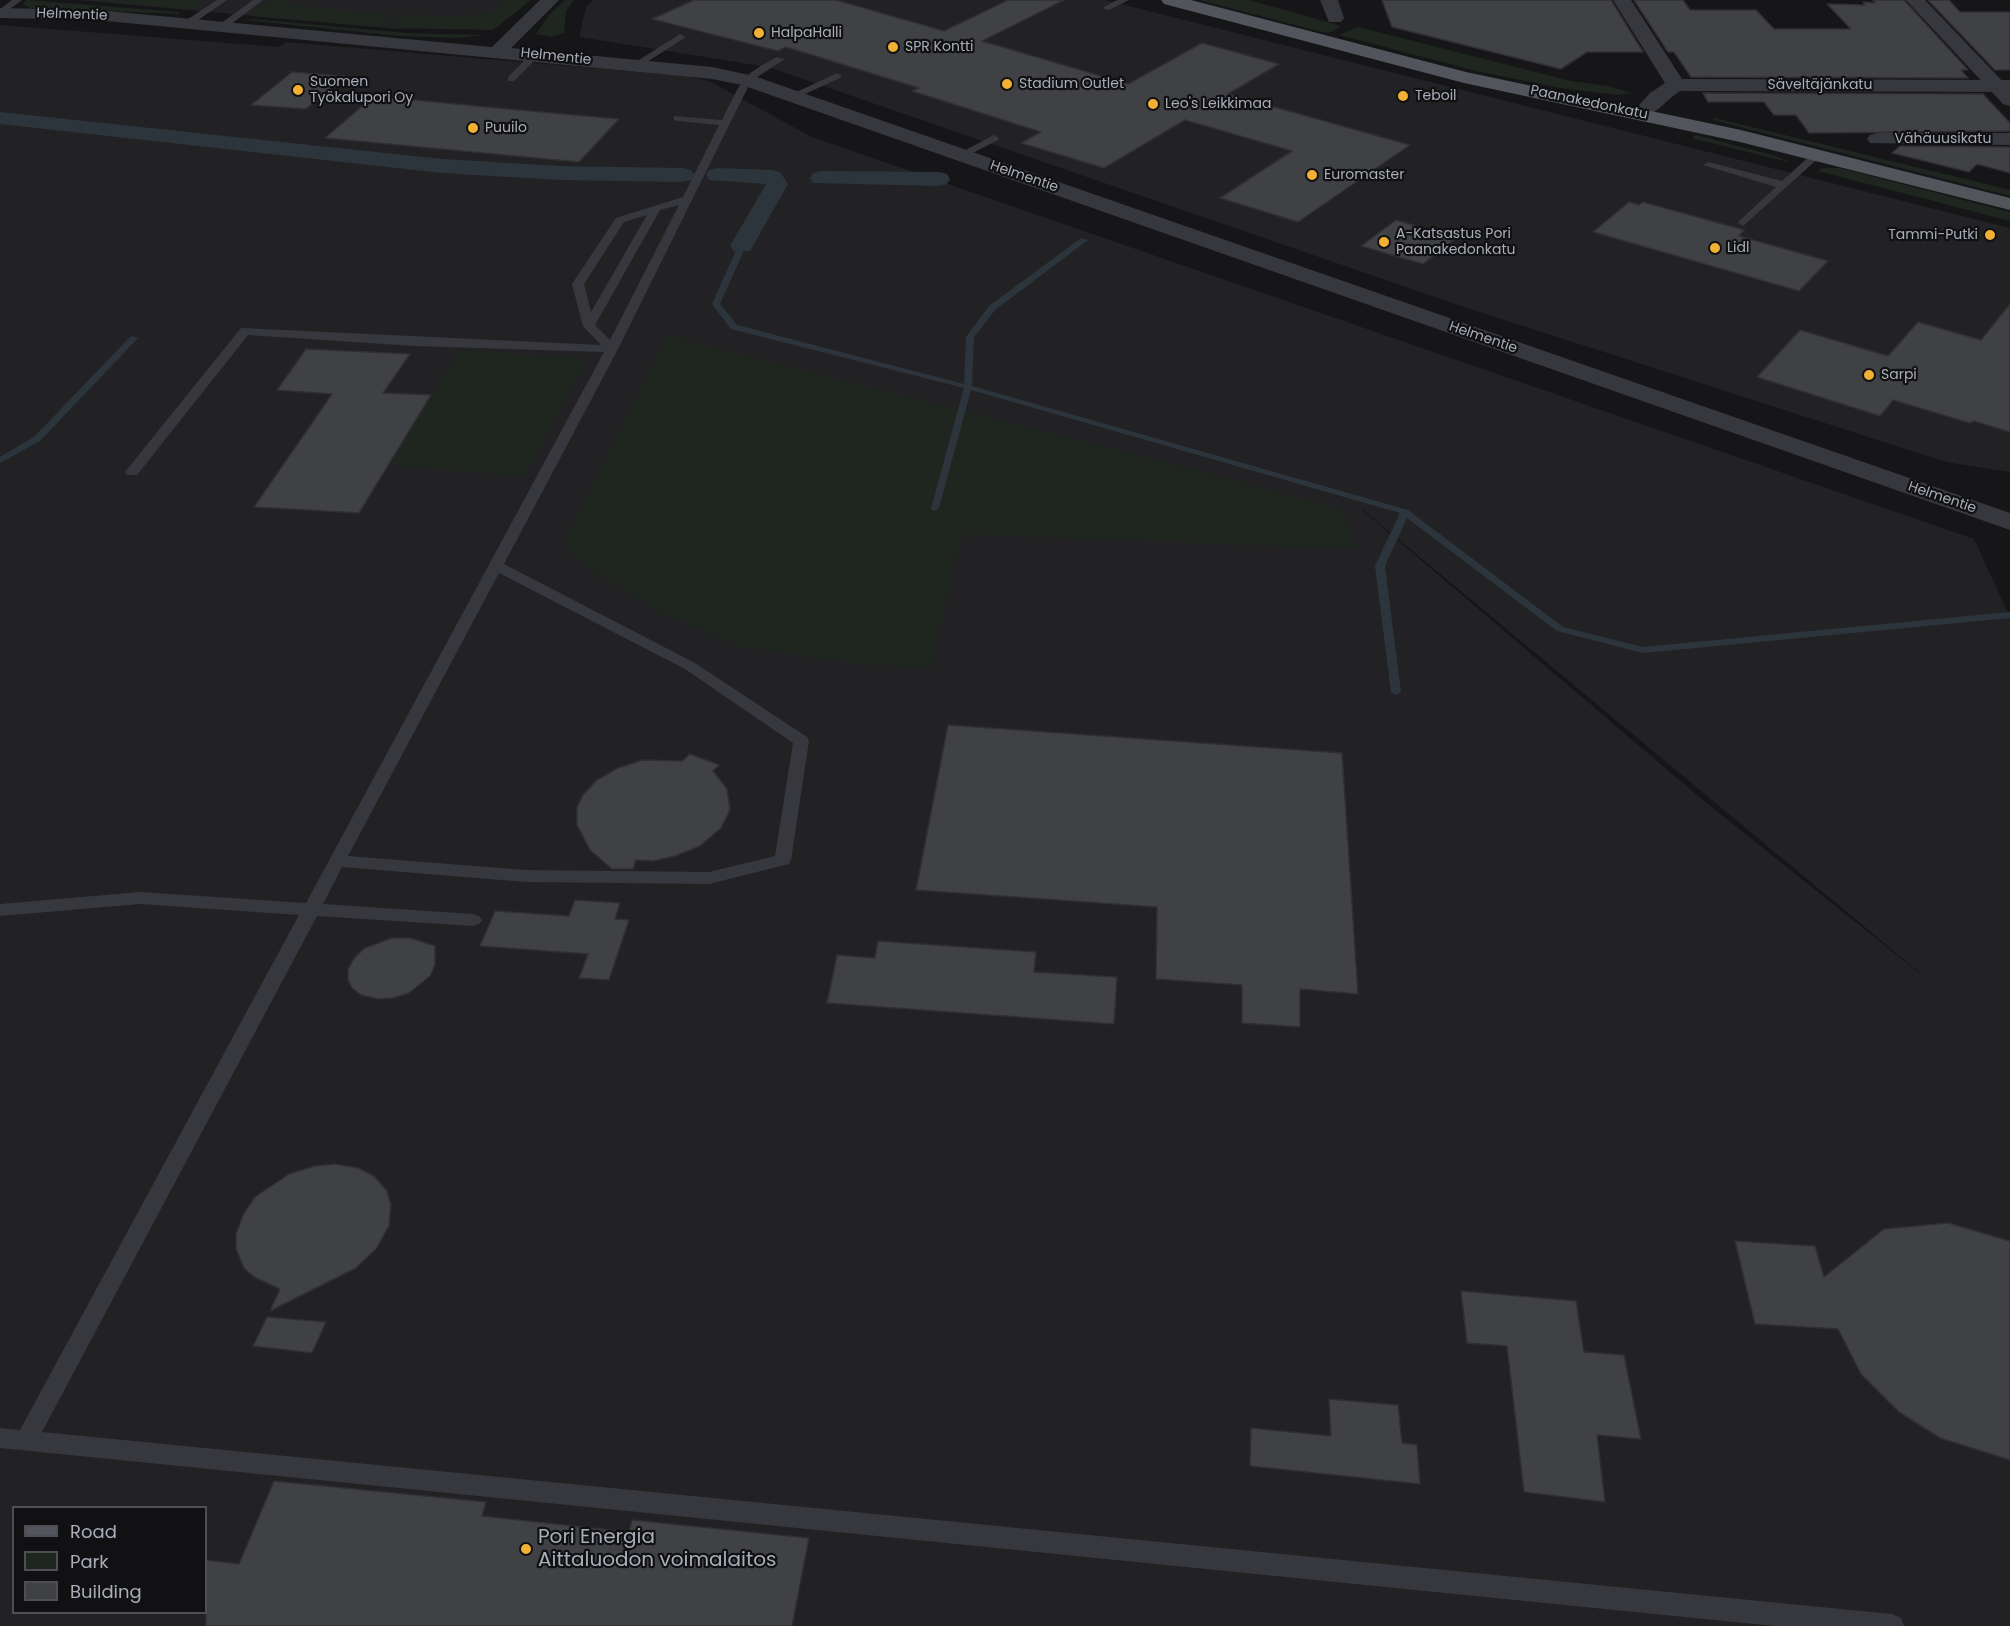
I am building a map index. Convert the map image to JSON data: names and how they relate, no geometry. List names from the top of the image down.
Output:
{
  "streets": {
    "main road": ["Paanakedonkatu"],
    "street": ["Helmentie", "Säveltäjänkatu", "Vähäuusikatu"]
  },
  "places": [
    "HalpaHalli",
    "SPR Kontti",
    "Stadium Outlet",
    "Suomen Työkalupori Oy",
    "Teboil",
    "Leo's Leikkimaa",
    "Puuilo",
    "Euromaster",
    "Tammi-Putki",
    "A-Katsastus Pori Paanakedonkatu",
    "Lidl",
    "Sarpi",
    "Pori Energia Aittaluodon voimalaitos"
  ],
  "legend": ["Road", "Park", "Building"]
}
